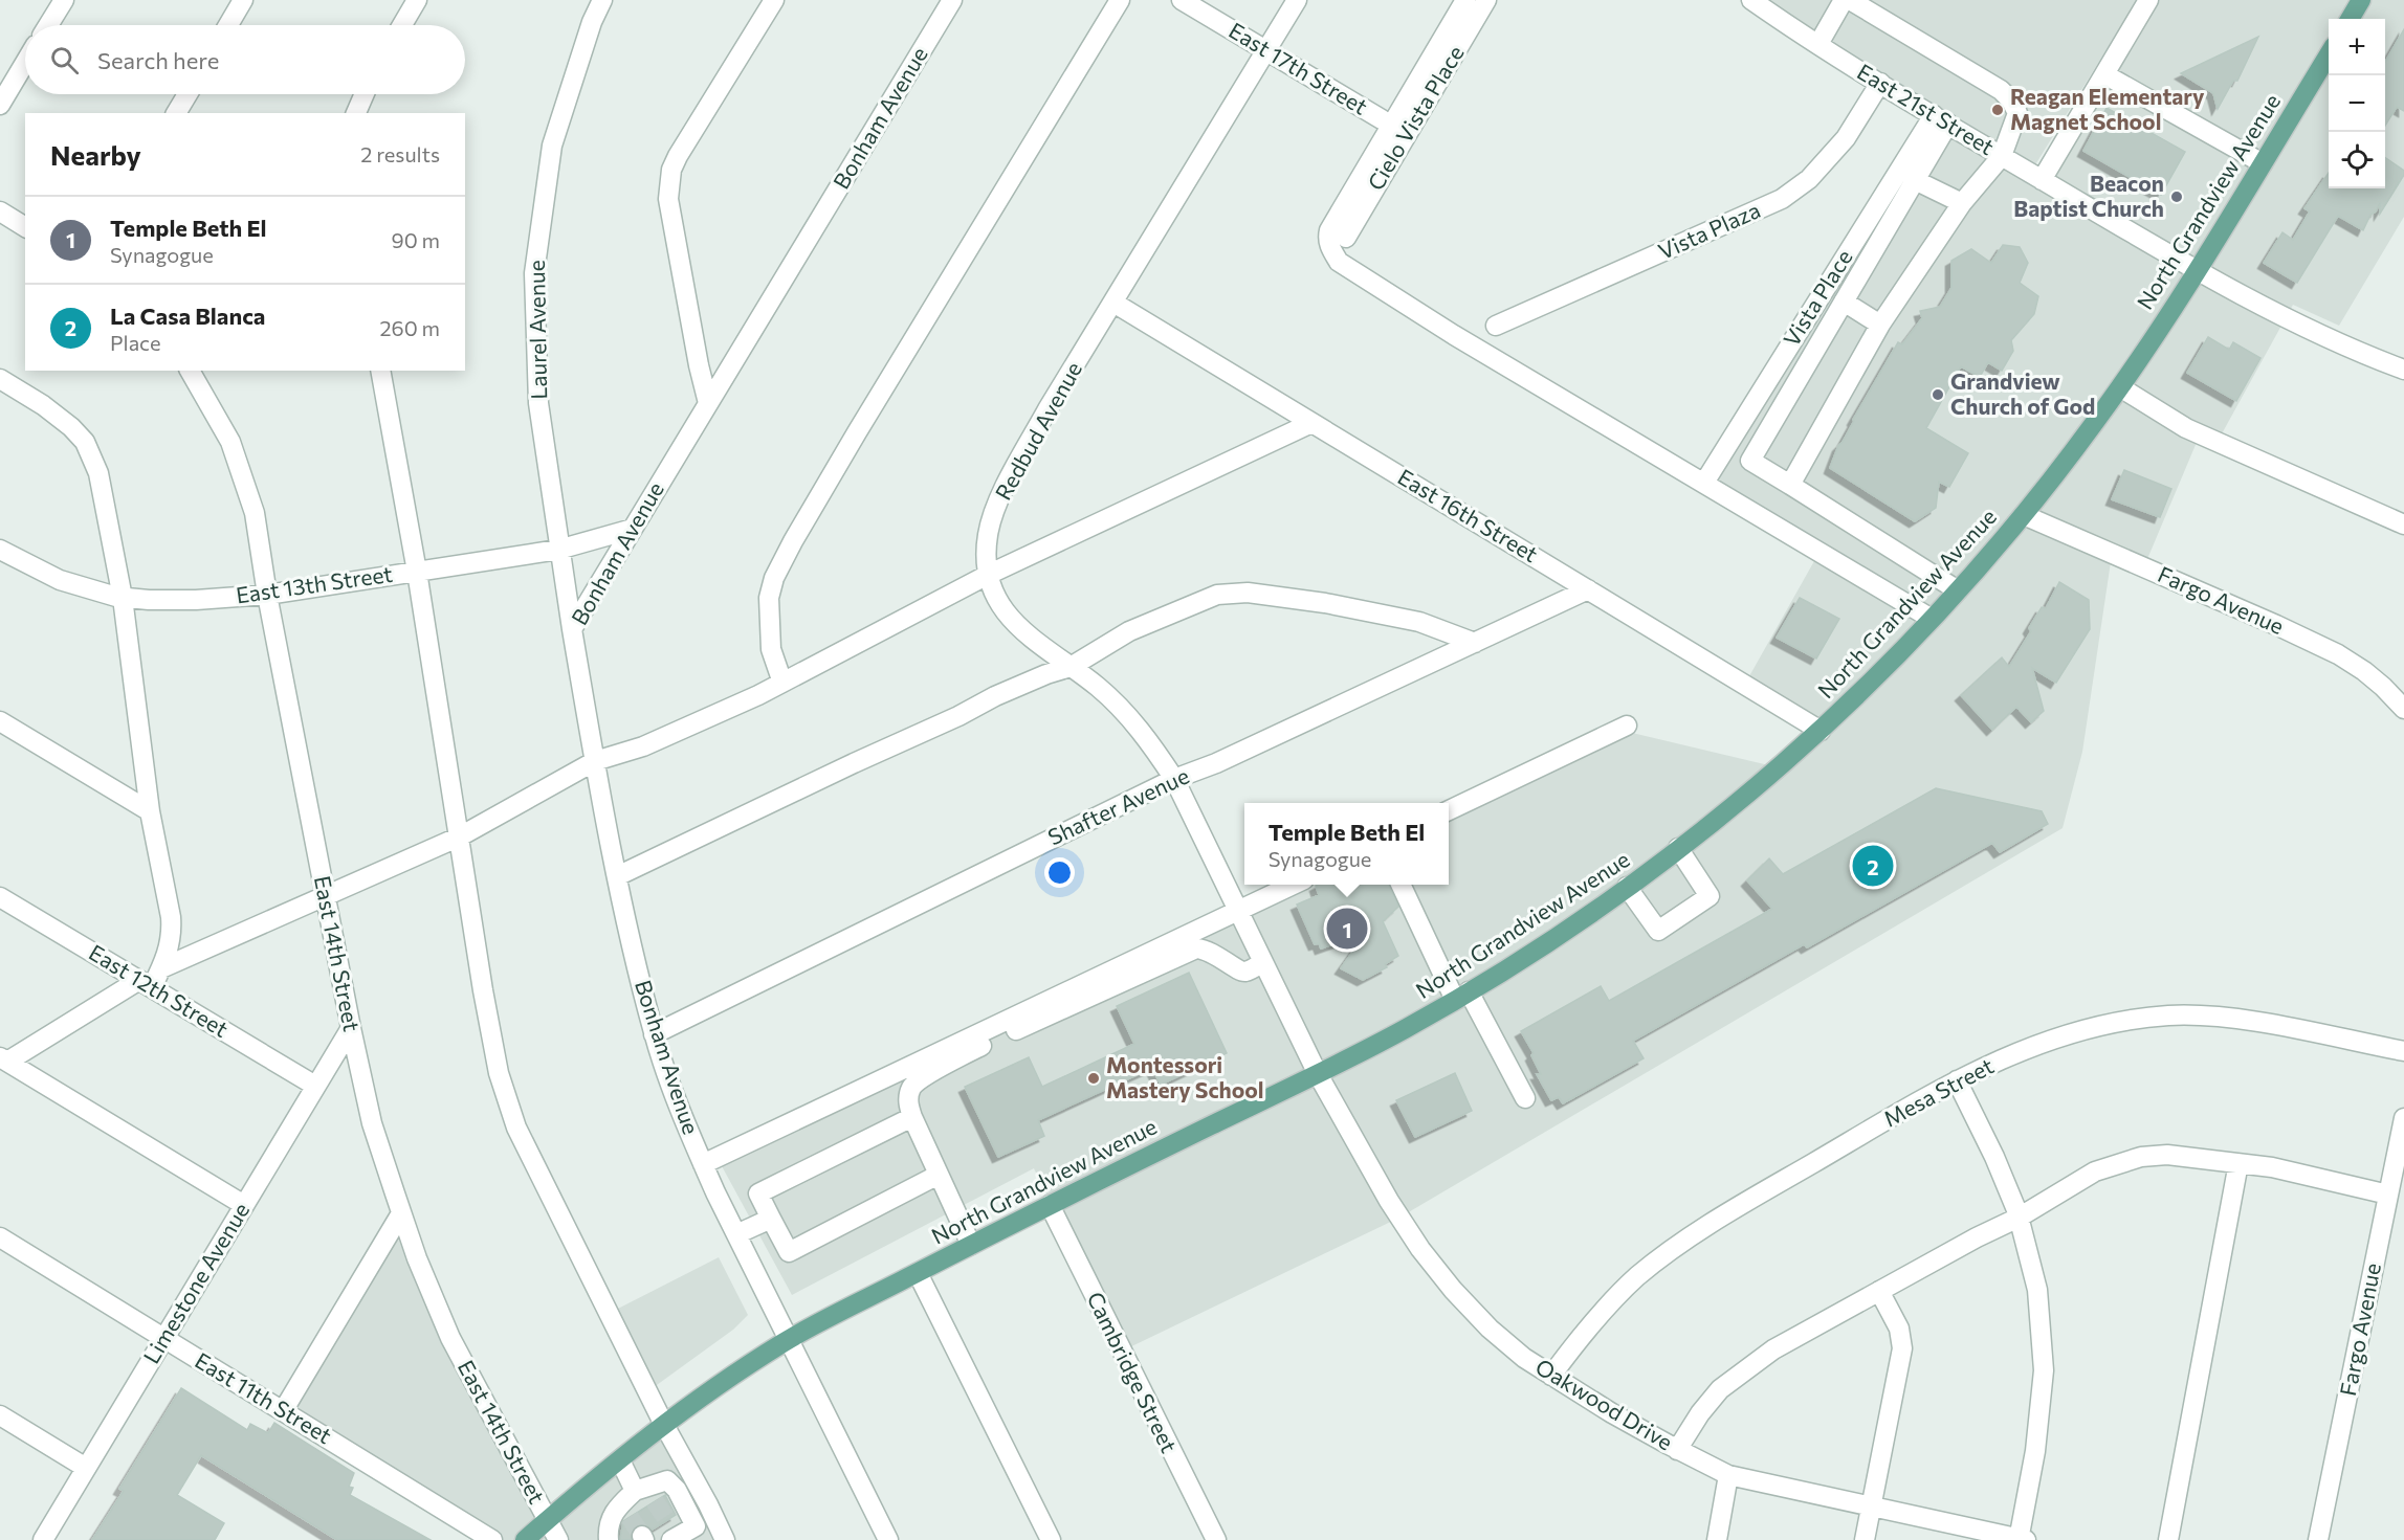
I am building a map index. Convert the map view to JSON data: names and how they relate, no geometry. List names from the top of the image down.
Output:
{
  "streets": {
    "main road": ["North Grandview Avenue"],
    "street": [
      "East 17th Street",
      "East 21st Street",
      "Bonham Avenue",
      "Cielo Vista Place",
      "Vista Plaza",
      "Vista Place",
      "Laurel Avenue",
      "Redbud Avenue",
      "East 16th Street",
      "East 13th Street",
      "Fargo Avenue",
      "Shafter Avenue",
      "East 14th Street",
      "East 12th Street",
      "Mesa Street",
      "Limestone Avenue",
      "Cambridge Street",
      "East 11th Street",
      "Oakwood Drive"
    ]
  },
  "crossings": [
    ["East 17th Street", "Redbud Avenue"],
    ["East 21st Street", "North Grandview Avenue"],
    ["East 21st Street", "Vista Plaza"],
    ["East 21st Street", "Vista Place"],
    ["Bonham Avenue", "North Grandview Avenue"],
    ["Bonham Avenue", "Laurel Avenue"],
    ["Bonham Avenue", "East 13th Street"],
    ["Bonham Avenue", "Shafter Avenue"],
    ["North Grandview Avenue", "Redbud Avenue"],
    ["North Grandview Avenue", "East 16th Street"],
    ["North Grandview Avenue", "Fargo Avenue"],
    ["North Grandview Avenue", "East 14th Street"],
    ["North Grandview Avenue", "Cambridge Street"],
    ["North Grandview Avenue", "Oakwood Drive"],
    ["Laurel Avenue", "East 13th Street"],
    ["Redbud Avenue", "East 16th Street"],
    ["Redbud Avenue", "Shafter Avenue"],
    ["Redbud Avenue", "Oakwood Drive"],
    ["East 16th Street", "Shafter Avenue"],
    ["East 13th Street", "East 14th Street"],
    ["East 14th Street", "Limestone Avenue"],
    ["East 12th Street", "Limestone Avenue"],
    ["Mesa Street", "Oakwood Drive"],
    ["Limestone Avenue", "East 11th Street"]
  ],
  "places": [
    "Reagan Elementary Magnet School",
    "Beacon Baptist Church",
    "Grandview Church of God",
    "Montessori Mastery School"
  ],
  "page": {
    "map_buttons": ["+", "−"],
    "search": "Search here",
    "heading": ["Nearby", "2 results"],
    "list": [
      {
        "mark": "1",
        "name": "Temple Beth El",
        "note": "Synagogue",
        "value": "90 m"
      },
      {
        "mark": "2",
        "name": "La Casa Blanca",
        "note": "Place",
        "value": "260 m"
      }
    ],
    "popup": ["Temple Beth El", "Synagogue"],
    "pins": ["2", "1"]
  }
}
